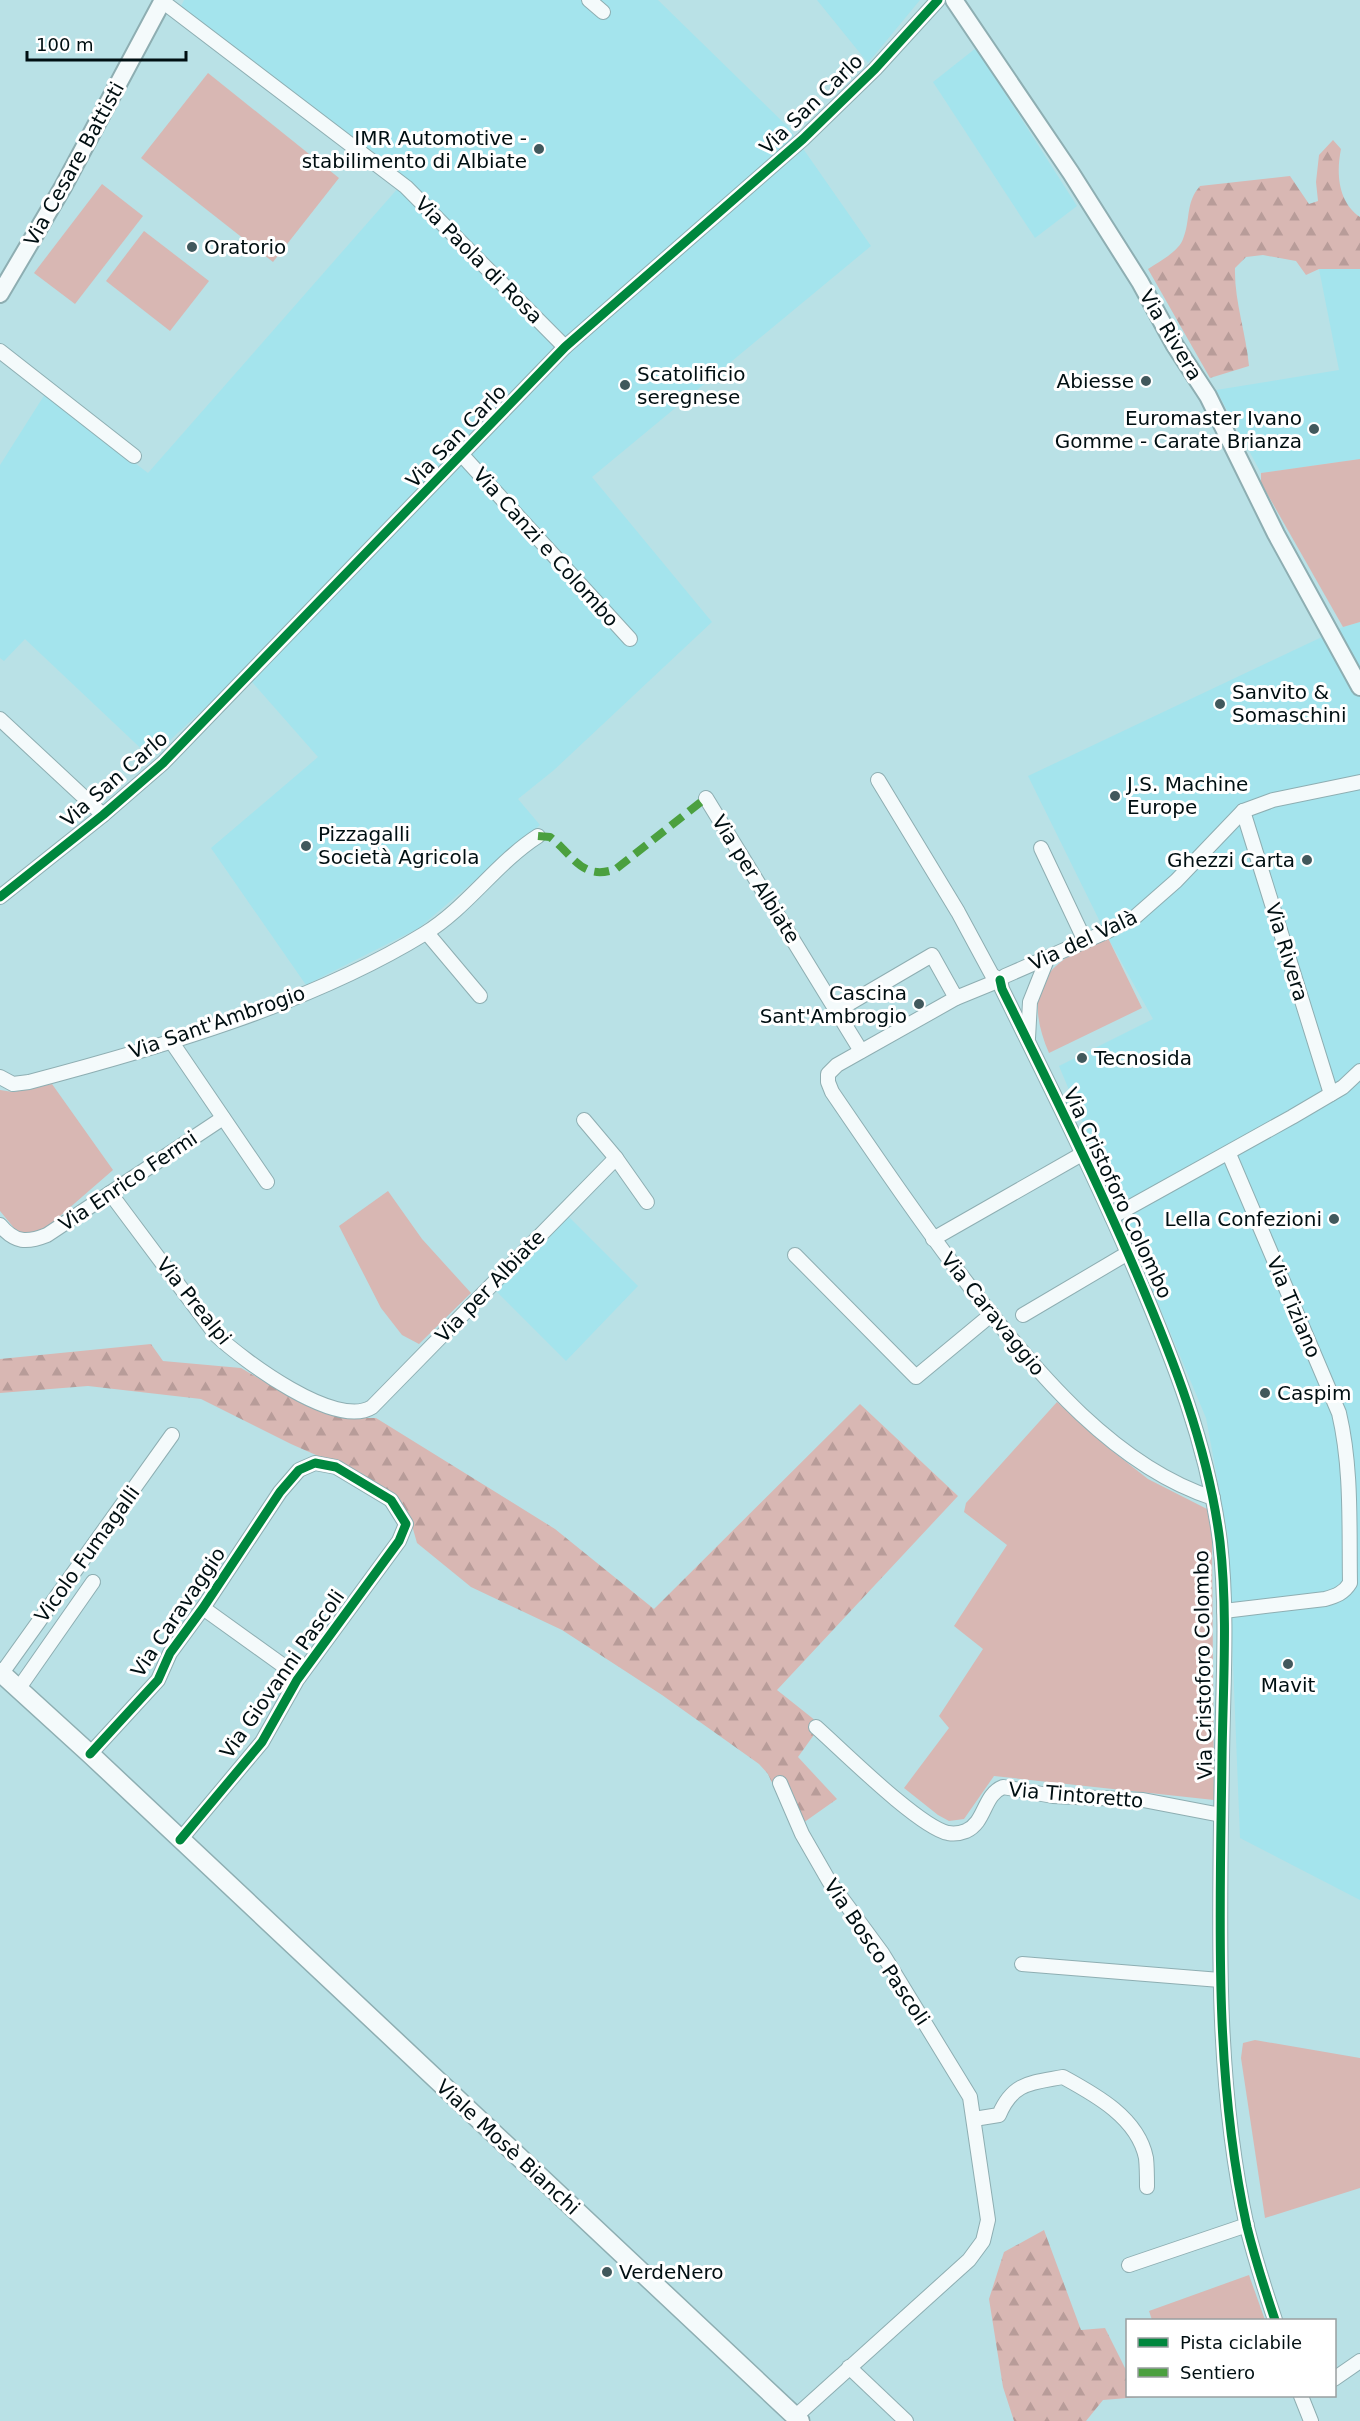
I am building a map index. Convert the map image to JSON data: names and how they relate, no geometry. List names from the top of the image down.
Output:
{
  "streets": {
    "main road": ["Viale Mosè Bianchi"],
    "street": [
      "Via San Carlo",
      "Via Cesare Battisti",
      "Via Paola di Rosa",
      "Via Rivera",
      "Via Canzi e Colombo",
      "Via per Albiate",
      "Via del Valà",
      "Via Sant'Ambrogio",
      "Via Enrico Fermi",
      "Via Cristoforo Colombo",
      "Via Prealpi",
      "Via Tiziano",
      "Via Caravaggio",
      "Vicolo Fumagalli",
      "Via Giovanni Pascoli",
      "Via Tintoretto",
      "Via Bosco Pascoli"
    ]
  },
  "crossings": [
    ["Via San Carlo", "Via Paola di Rosa"],
    ["Via San Carlo", "Via Canzi e Colombo"],
    ["Via Cesare Battisti", "Via Paola di Rosa"],
    ["Via Rivera", "Via del Valà"],
    ["Via per Albiate", "Via del Valà"],
    ["Via per Albiate", "Via Prealpi"],
    ["Via del Valà", "Via Cristoforo Colombo"],
    ["Via del Valà", "Via Caravaggio"],
    ["Via Enrico Fermi", "Via Prealpi"],
    ["Via Cristoforo Colombo", "Via Tiziano"],
    ["Via Cristoforo Colombo", "Via Caravaggio"],
    ["Via Cristoforo Colombo", "Via Tintoretto"],
    ["Via Caravaggio", "Via Giovanni Pascoli"],
    ["Via Caravaggio", "Viale Mosè Bianchi"],
    ["Vicolo Fumagalli", "Viale Mosè Bianchi"],
    ["Via Giovanni Pascoli", "Viale Mosè Bianchi"],
    ["Via Bosco Pascoli", "Viale Mosè Bianchi"]
  ],
  "places": [
    "IMR Automotive - stabilimento di Albiate",
    "Oratorio",
    "Abiesse",
    "Scatolificio seregnese",
    "Euromaster Ivano Gomme - Carate Brianza",
    "Sanvito & Somaschini",
    "J.S. Machine Europe",
    "Pizzagalli Società Agricola",
    "Ghezzi Carta",
    "Cascina Sant'Ambrogio",
    "Tecnosida",
    "Lella Confezioni",
    "Caspim",
    "Mavit",
    "VerdeNero"
  ],
  "legend": ["Pista ciclabile", "Sentiero"],
  "scale_bar": "100 m"
}
